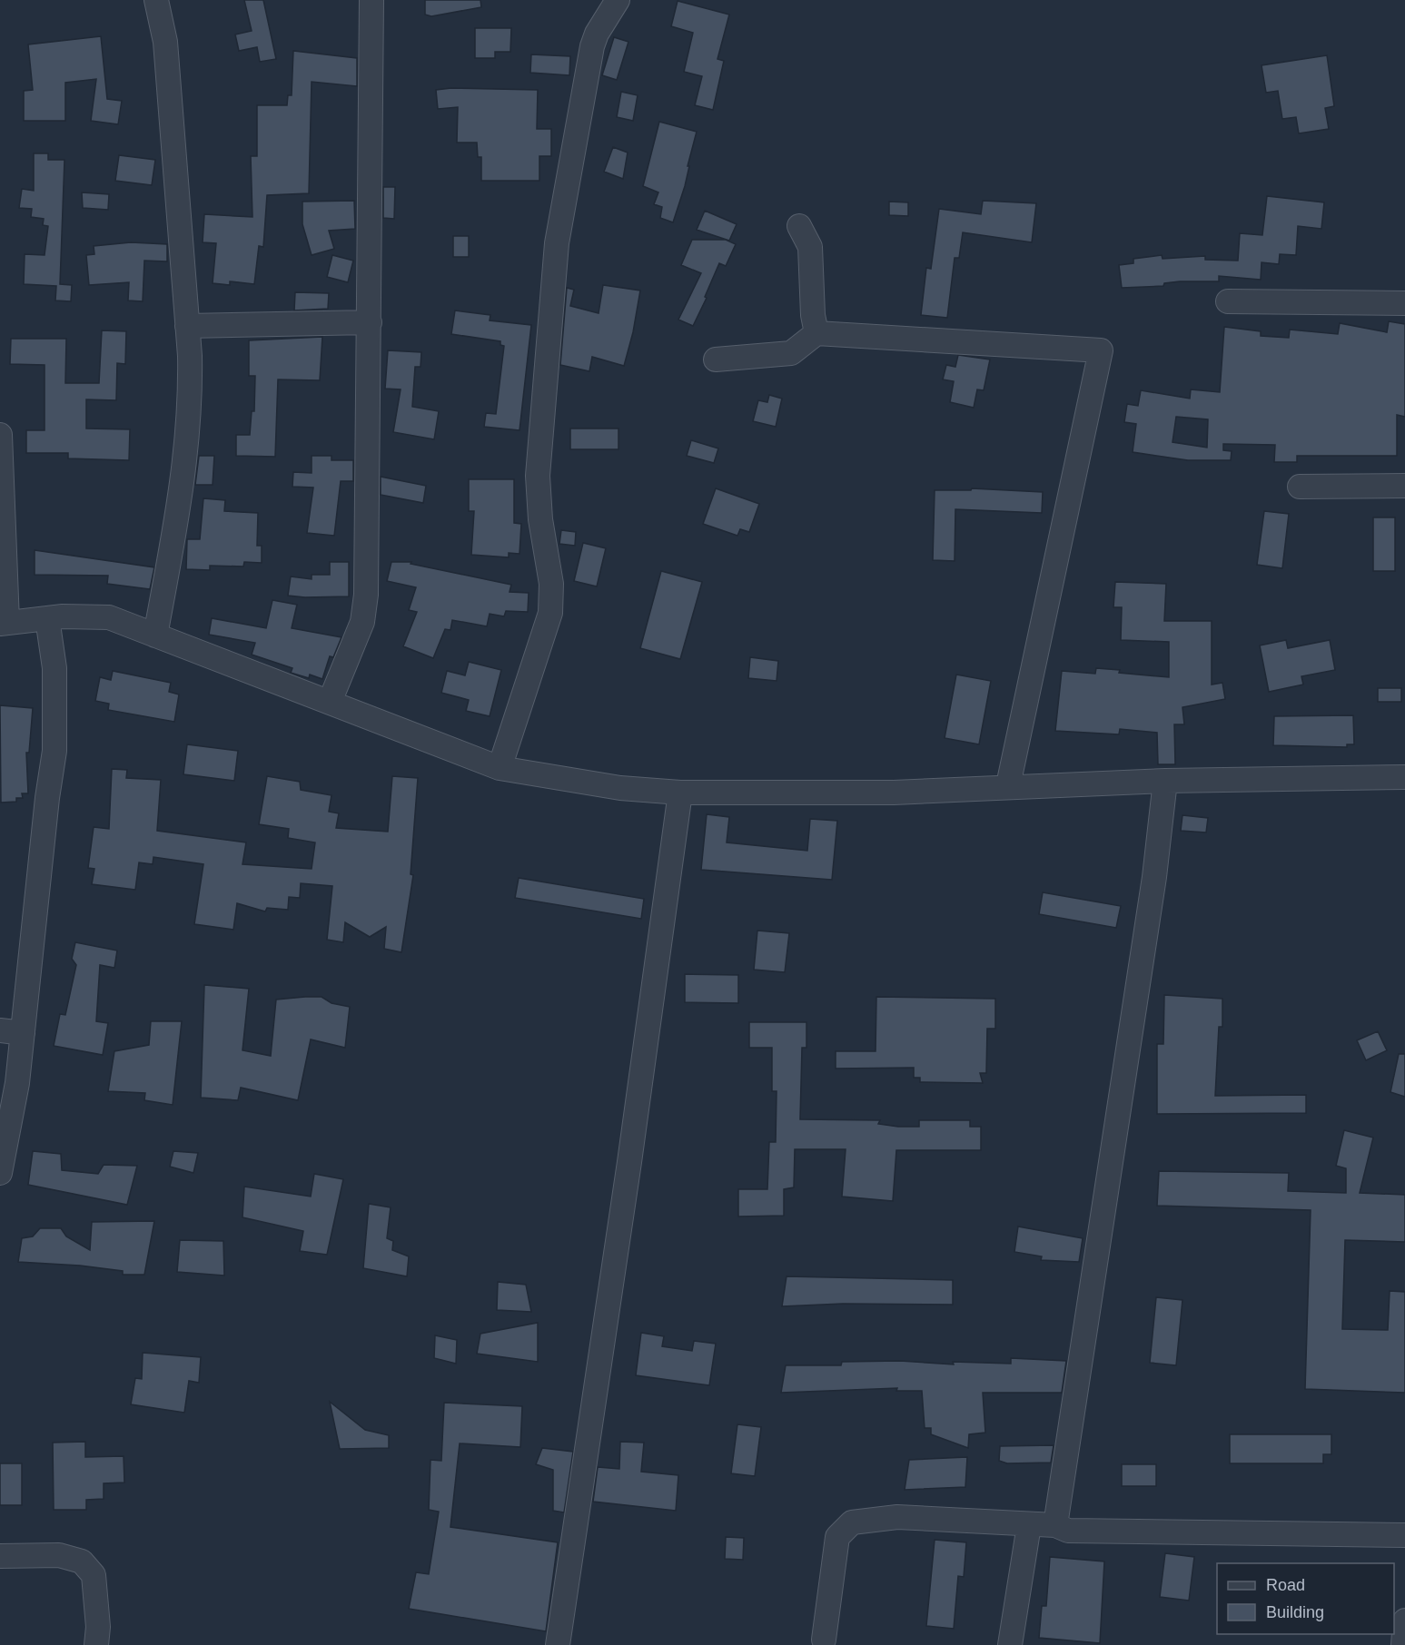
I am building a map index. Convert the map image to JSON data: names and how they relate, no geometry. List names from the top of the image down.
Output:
{
  "legend": ["Road", "Building"]
}
